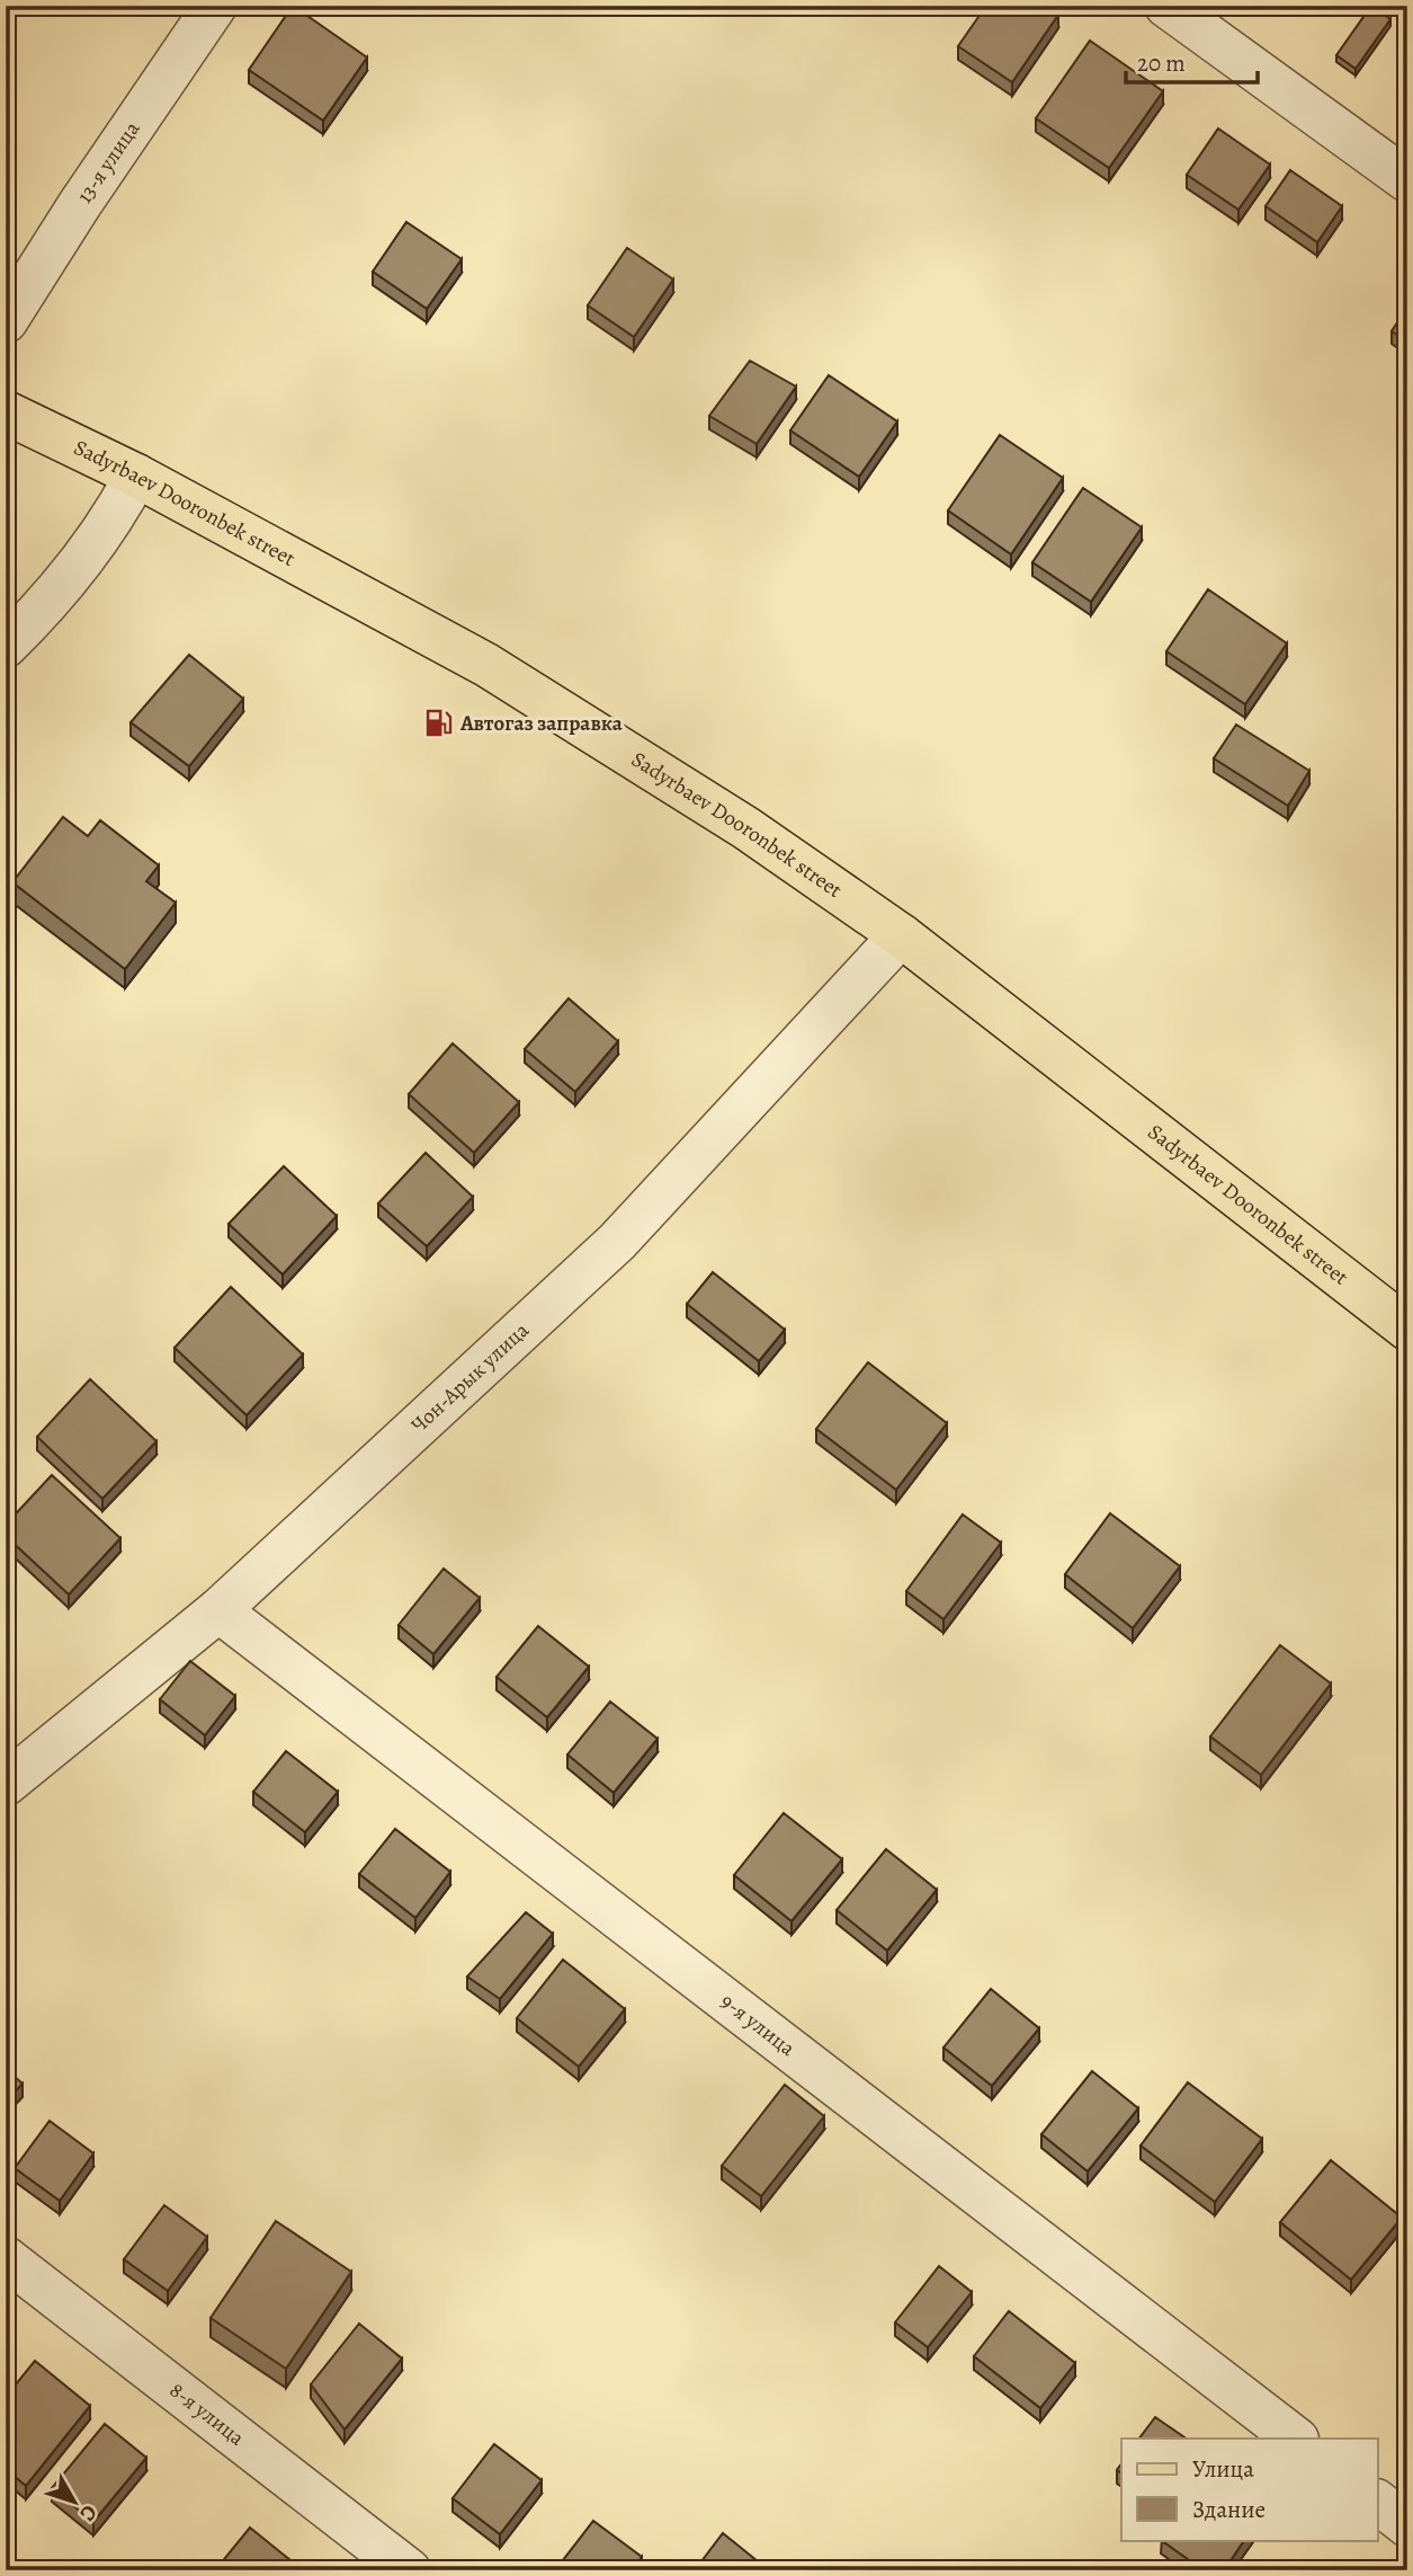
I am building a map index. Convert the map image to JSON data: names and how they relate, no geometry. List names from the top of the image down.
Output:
{
  "streets": {
    "main road": ["Sadyrbaev Dooronbek street"],
    "street": [
      "13-я улица",
      "Чон-Арык улица",
      "9-я улица",
      "8-я улица"
    ]
  },
  "crossings": [
    ["Sadyrbaev Dooronbek street", "Чон-Арык улица"],
    ["Чон-Арык улица", "9-я улица"]
  ],
  "places": {
    "fuel station": ["Автогаз заправка"]
  },
  "legend": ["Улица", "Здание"],
  "scale_bar": "20 m",
  "north": "bottom right"
}
